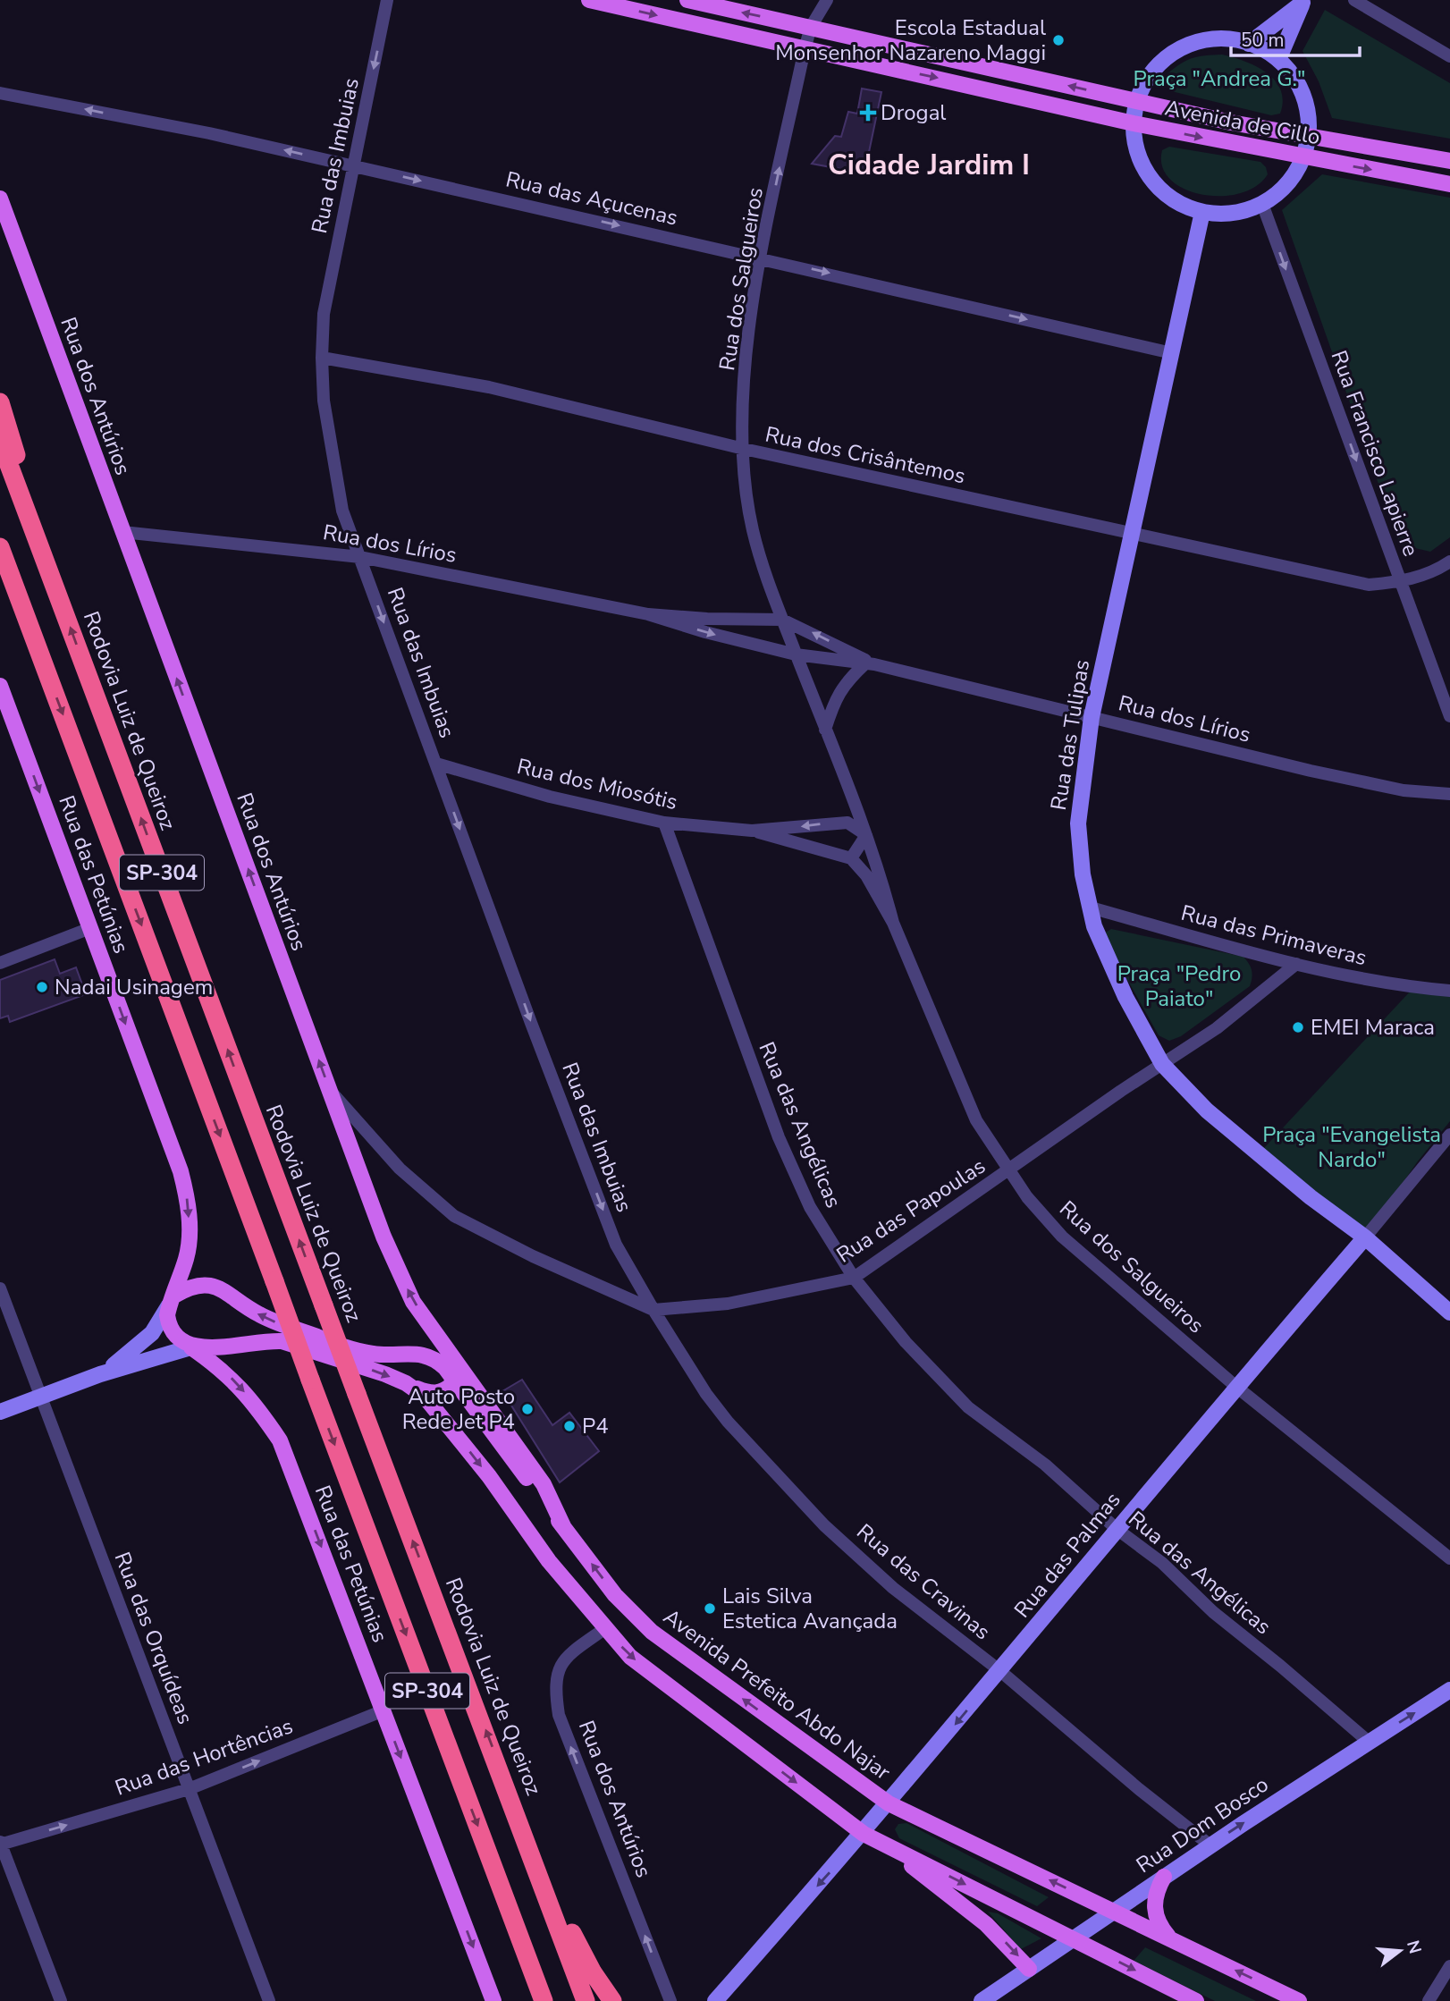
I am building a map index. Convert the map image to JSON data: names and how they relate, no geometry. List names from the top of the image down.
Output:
{
  "streets": {
    "highway": ["Rodovia Luiz de Queiroz", "SP-304"],
    "main road": [
      "Avenida de Cillo",
      "Rua dos Antúrios",
      "Rua das Tulipas",
      "Rua das Petúnias",
      "Rua das Palmas",
      "Avenida Prefeito Abdo Najar",
      "Rua Dom Bosco"
    ],
    "street": [
      "Rua das Imbuias",
      "Rua das Açucenas",
      "Rua dos Salgueiros",
      "Rua Francisco Lapierre",
      "Rua dos Crisântemos",
      "Rua dos Lírios",
      "Rua dos Miosótis",
      "Rua das Primaveras",
      "Rua das Angélicas",
      "Rua das Papoulas",
      "Rua das Cravinas",
      "Rua das Orquídeas",
      "Rua das Hortências"
    ]
  },
  "crossings": [
    ["Avenida de Cillo", "Rua dos Salgueiros"],
    ["Rua das Imbuias", "Rua das Açucenas"],
    ["Rua das Imbuias", "Rua dos Crisântemos"],
    ["Rua das Imbuias", "Rua dos Lírios"],
    ["Rua das Imbuias", "Rua dos Miosótis"],
    ["Rua das Imbuias", "Rua das Papoulas"],
    ["Rua das Imbuias", "Rua das Cravinas"],
    ["Rua das Açucenas", "Rua dos Salgueiros"],
    ["Rua das Açucenas", "Rua das Tulipas"],
    ["Rua dos Salgueiros", "Rua dos Crisântemos"],
    ["Rua dos Salgueiros", "Rua dos Lírios"],
    ["Rua dos Salgueiros", "Rua dos Miosótis"],
    ["Rua dos Salgueiros", "Rua das Papoulas"],
    ["Rua dos Salgueiros", "Rua das Palmas"],
    ["Rua dos Antúrios", "Rua dos Lírios"],
    ["Rua dos Antúrios", "Rua das Papoulas"],
    ["Rua dos Antúrios", "Avenida Prefeito Abdo Najar"],
    ["Rua Francisco Lapierre", "Rua dos Crisântemos"],
    ["Rua dos Crisântemos", "Rua das Tulipas"],
    ["Rua dos Lírios", "Rua das Tulipas"],
    ["Rua das Tulipas", "Rua das Primaveras"],
    ["Rua das Tulipas", "Rua das Papoulas"],
    ["Rua das Tulipas", "Rua das Palmas"],
    ["Rua dos Miosótis", "Rua das Angélicas"],
    ["Rua das Petúnias", "Avenida Prefeito Abdo Najar"],
    ["Rua das Petúnias", "Rua das Hortências"],
    ["Rua das Primaveras", "Rua das Papoulas"],
    ["Rua das Angélicas", "Rua das Papoulas"],
    ["Rua das Angélicas", "Rua das Palmas"],
    ["Rua das Angélicas", "Rua Dom Bosco"],
    ["Rua das Papoulas", "Rua das Cravinas"],
    ["Rua das Palmas", "Rua das Cravinas"],
    ["Rua das Palmas", "Avenida Prefeito Abdo Najar"],
    ["Rua das Cravinas", "Rua Dom Bosco"],
    ["Rua das Orquídeas", "Rua das Hortências"],
    ["Avenida Prefeito Abdo Najar", "Rua Dom Bosco"]
  ],
  "one_way": [
    "Rua das Imbuias",
    "Rua dos Antúrios",
    "Rua Francisco Lapierre",
    "Rua das Petúnias",
    "Rua das Hortências",
    "Rua Dom Bosco"
  ],
  "districts": ["Cidade Jardim I"],
  "parks": ["Praça \"Andrea G.\"", "Praça \"Pedro Paiato\"", "Praça \"Evangelista Nardo\""],
  "places": {
    "other": [
      "Escola Estadual Monsenhor Nazareno Maggi",
      "Nadai Usinagem",
      "EMEI Maraca",
      "Auto Posto Rede Jet P4",
      "P4",
      "Lais Silva Estetica Avançada"
    ],
    "health": ["Drogal"]
  },
  "scale_bar": "50 m",
  "north": "right"
}
